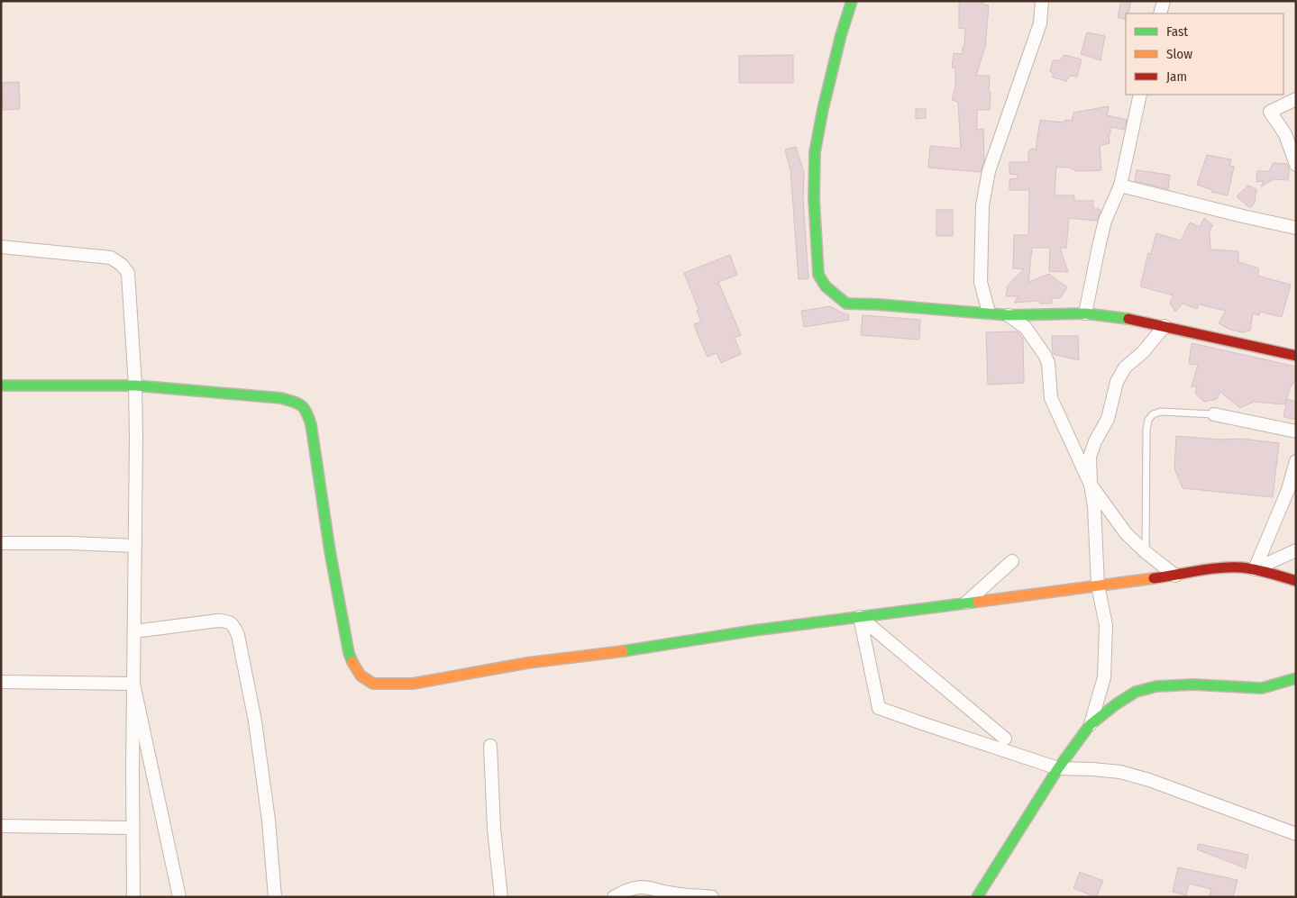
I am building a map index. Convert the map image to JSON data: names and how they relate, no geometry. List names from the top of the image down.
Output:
{
  "legend": ["Fast", "Slow", "Jam"]
}
